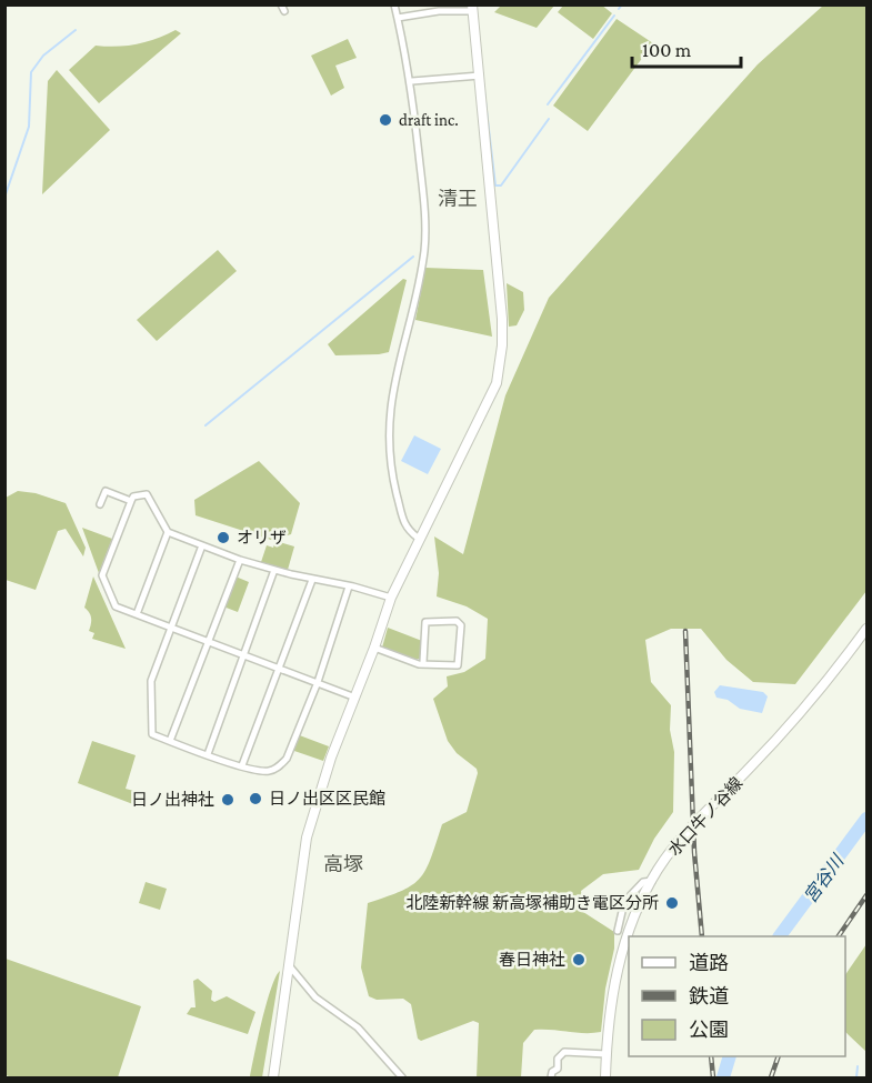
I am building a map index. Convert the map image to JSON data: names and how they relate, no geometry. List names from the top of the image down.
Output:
{
  "streets": {
    "street": ["水口牛ノ谷線"]
  },
  "districts": ["清王", "高塚"],
  "water": ["宮谷川"],
  "places": [
    "draft inc.",
    "オリザ",
    "日ノ出区区民館",
    "日ノ出神社",
    "北陸新幹線 新高塚補助き電区分所",
    "春日神社"
  ],
  "legend": ["道路", "鉄道", "公園"],
  "scale_bar": "100 m"
}
